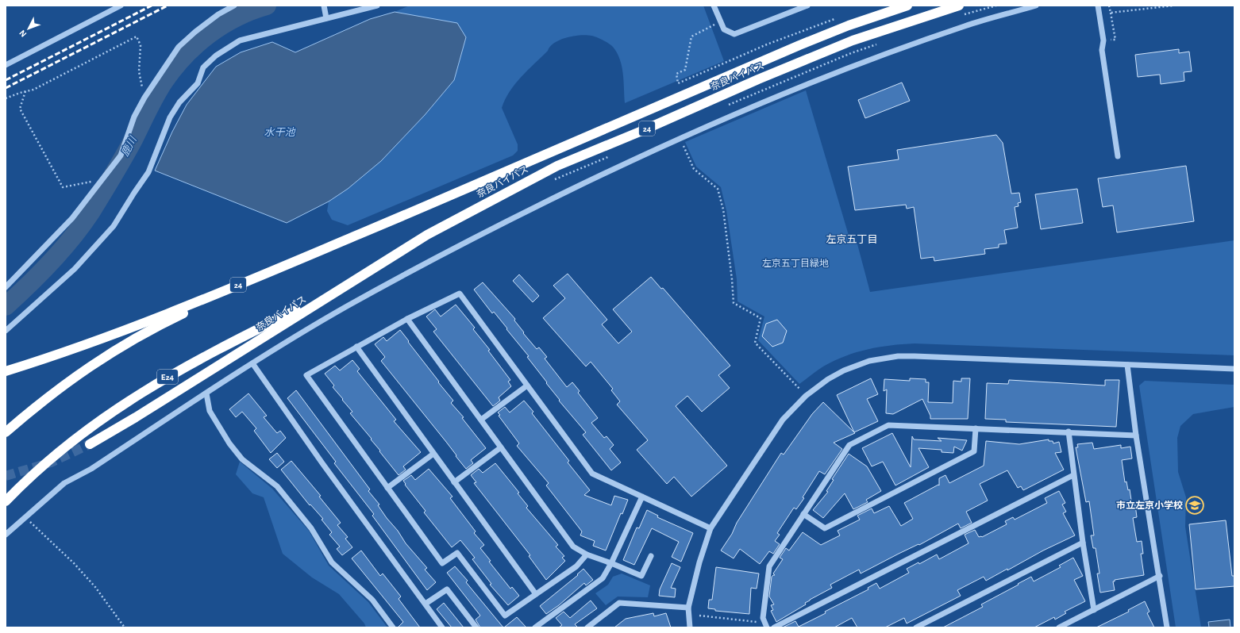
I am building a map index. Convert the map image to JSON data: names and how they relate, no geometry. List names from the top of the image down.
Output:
{
  "streets": {
    "highway": ["奈良バイパス", "24", "E24"]
  },
  "crossings": [
    ["奈良バイパス", "E24"]
  ],
  "districts": ["左京五丁目"],
  "water": ["水干池", "鹿川"],
  "parks": ["左京五丁目緑地"],
  "places": {
    "school or university": ["市立左京小学校"]
  },
  "north": "bottom left"
}
